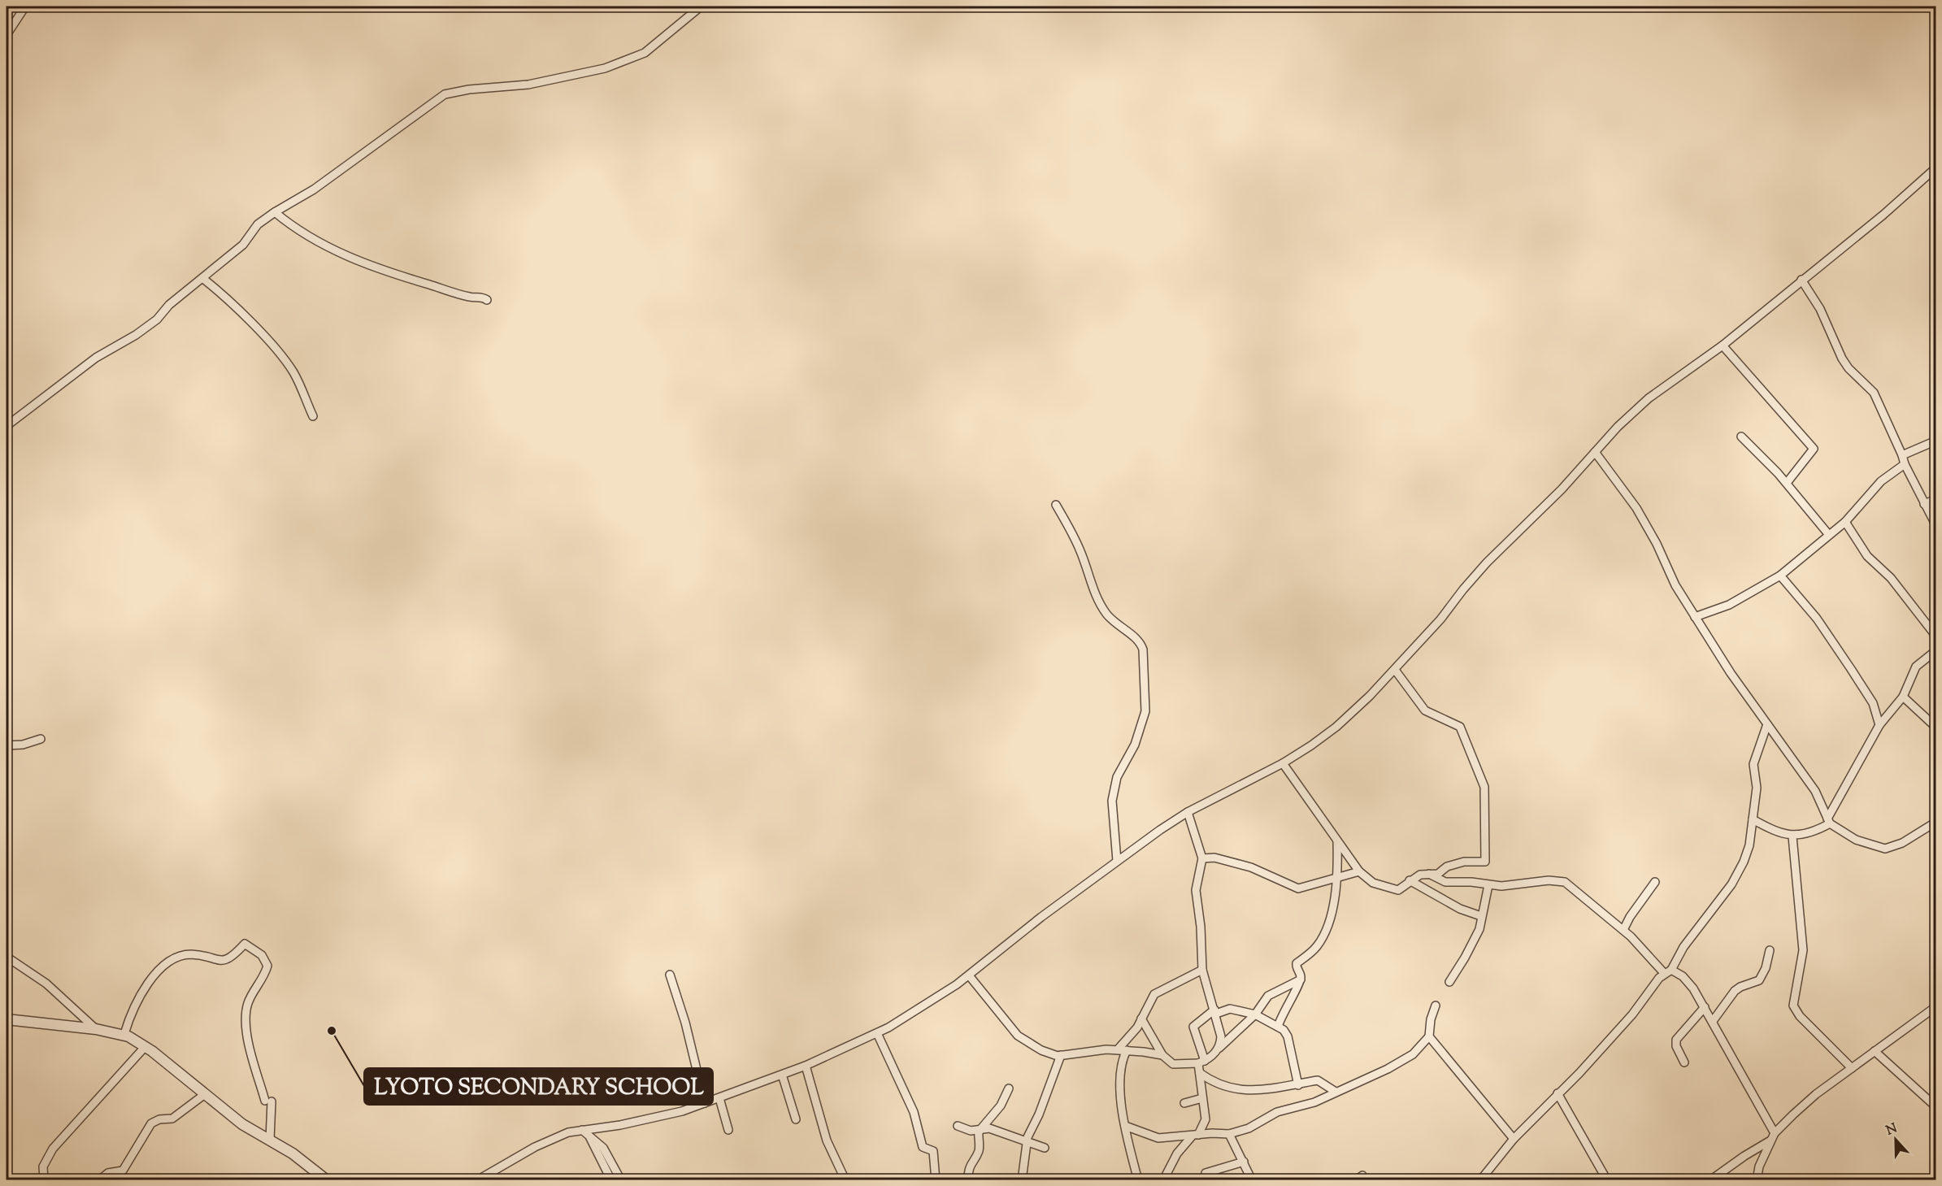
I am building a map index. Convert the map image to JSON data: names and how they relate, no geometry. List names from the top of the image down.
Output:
{
  "places": ["LYOTO SECONDARY SCHOOL"],
  "north": "top"
}
